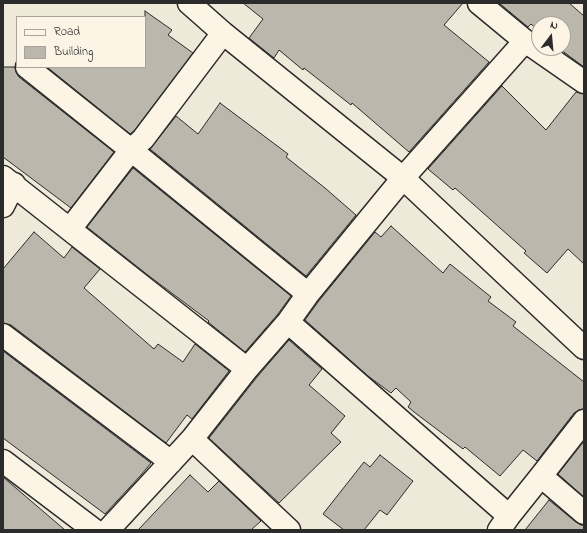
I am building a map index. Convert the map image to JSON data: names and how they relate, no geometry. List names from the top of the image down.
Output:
{
  "legend": ["Road", "Building"],
  "north": "top"
}
